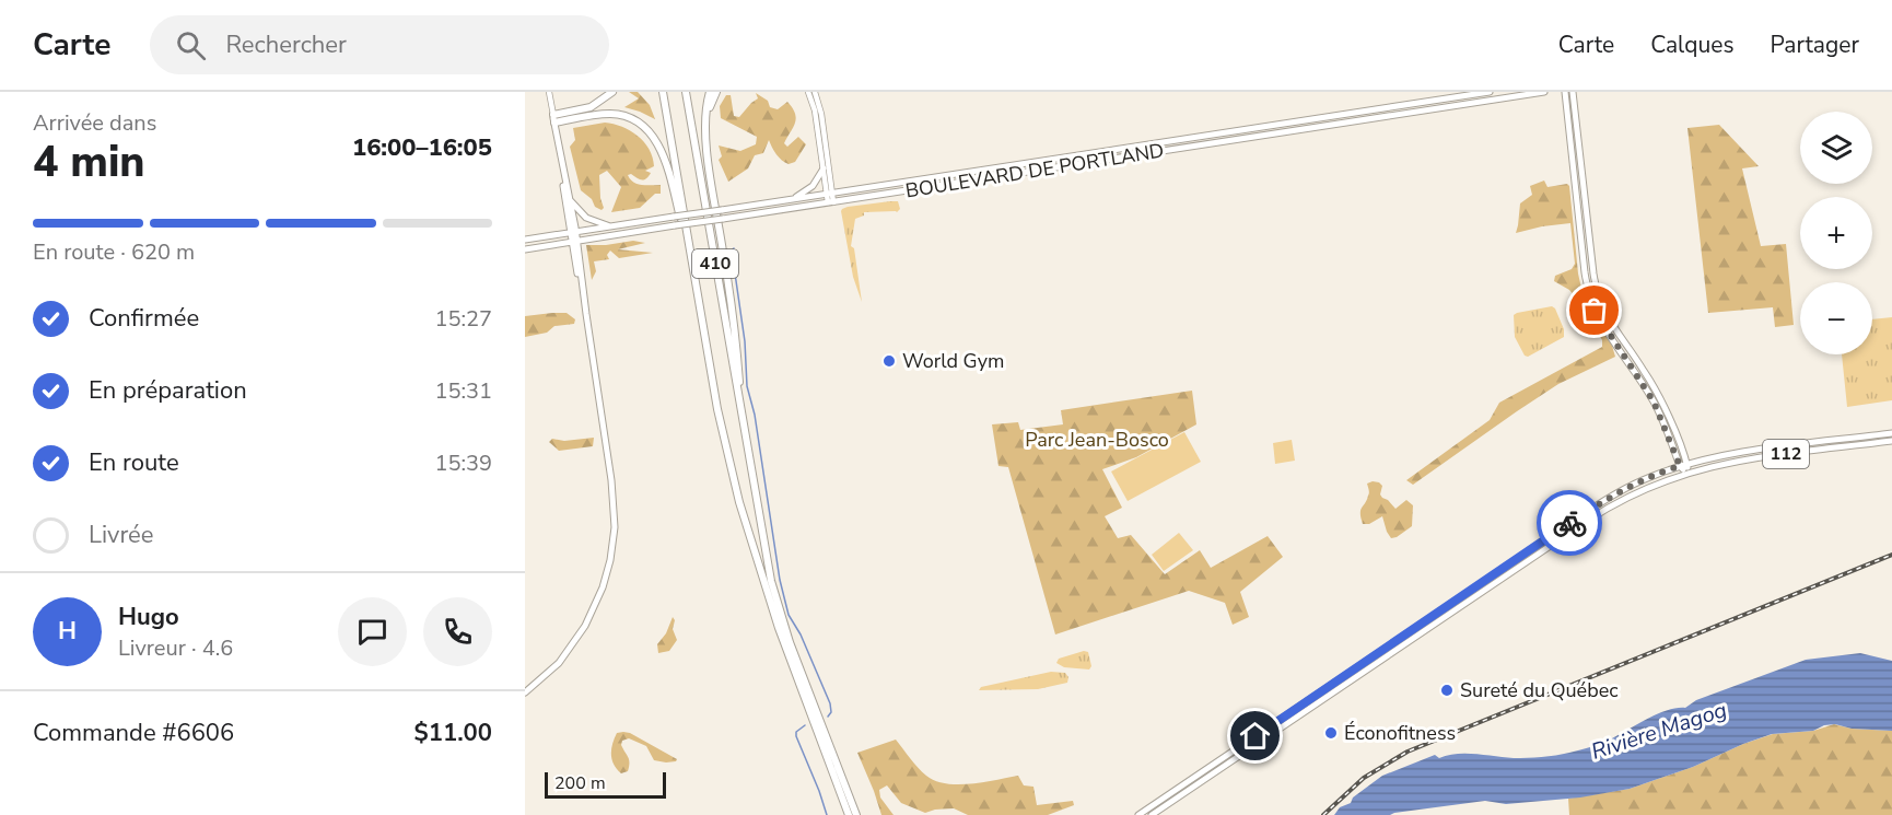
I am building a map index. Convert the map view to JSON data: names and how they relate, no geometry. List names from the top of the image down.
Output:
{
  "streets": {
    "highway": ["410"],
    "main road": ["BOULEVARD DE PORTLAND", "112"]
  },
  "water": ["Rivière Magog"],
  "parks": ["Parc Jean-Bosco"],
  "places": ["World Gym", "Sureté du Québec", "Éconofitness"],
  "scale_bar": "200 m",
  "page": {
    "header": "Carte",
    "search": "Rechercher",
    "nav": ["Carte", "Calques", "Partager"],
    "heading": ["4 min", "Arrivée dans", "16:00–16:05"],
    "panel": [
      "Hugo",
      "Livreur · 4.6",
      "Commande #6606",
      "$11.00"
    ],
    "map_buttons": ["+", "−"],
    "bar": "En route · 620 m",
    "list": [
      ["Confirmée", "15:27"],
      ["En préparation", "15:31"],
      ["En route", "15:39"],
      "Livrée"
    ],
    "round": "H",
    "scale": "200 m"
  }
}
